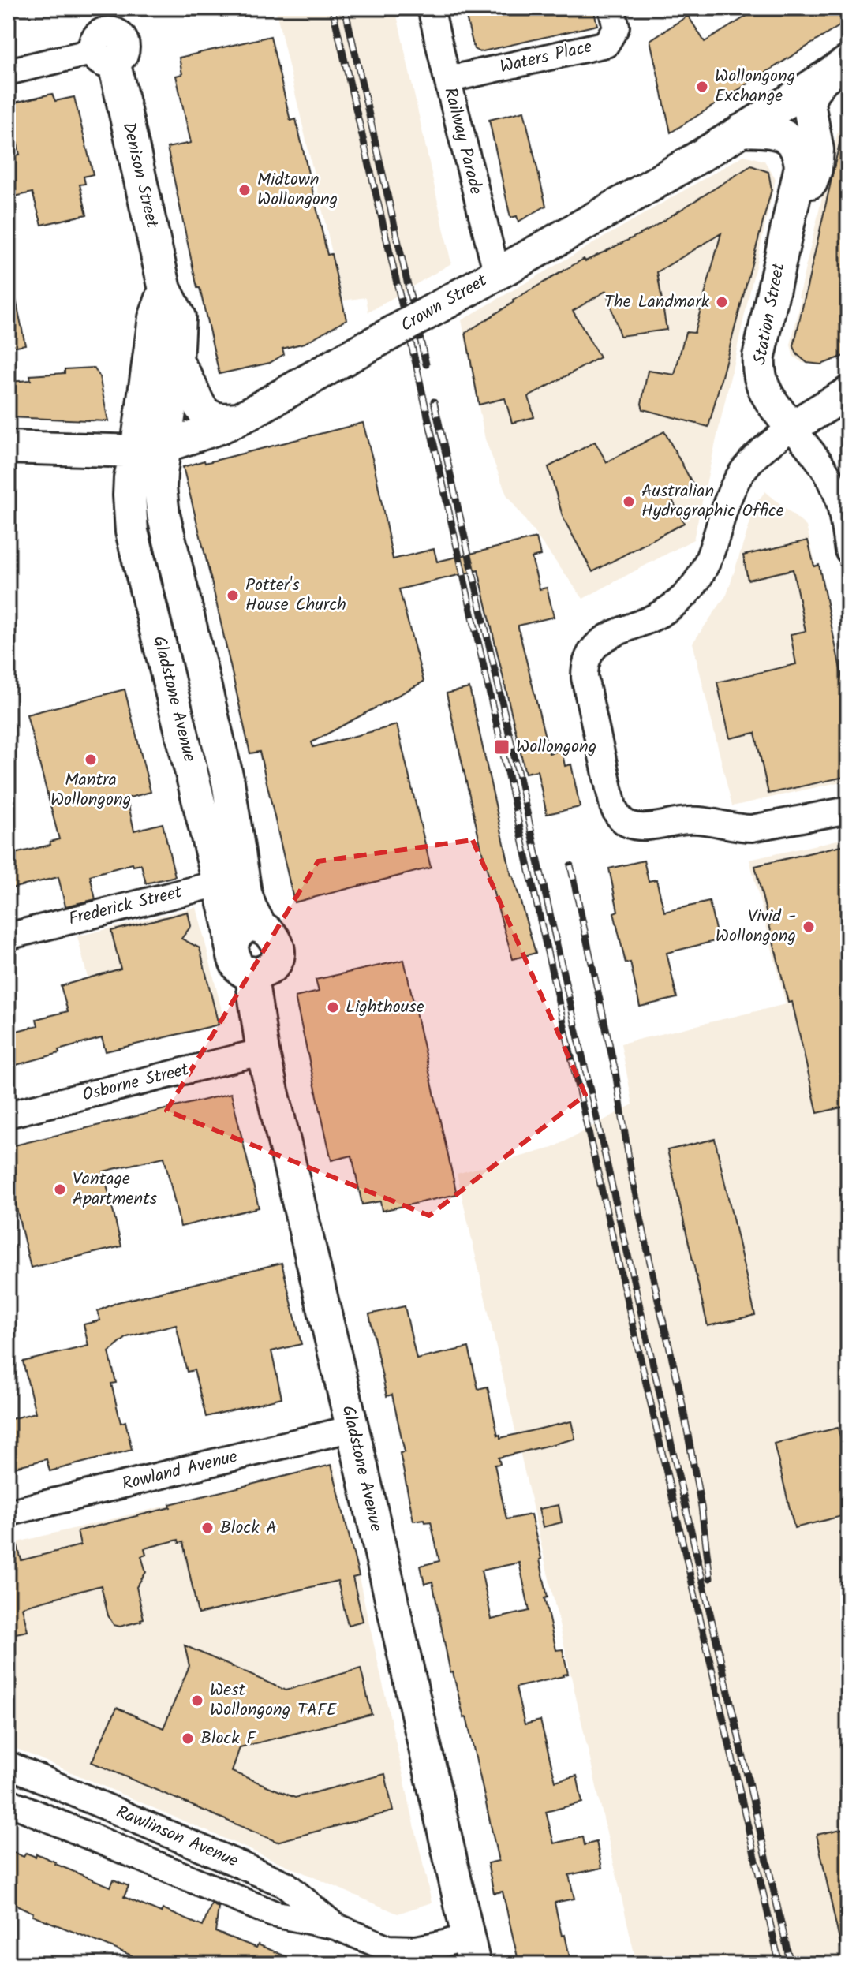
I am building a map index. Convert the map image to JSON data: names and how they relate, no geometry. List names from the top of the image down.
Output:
{
  "streets": {
    "main road": [
      "Denison Street",
      "Crown Street",
      "Station Street",
      "Gladstone Avenue"
    ],
    "street": [
      "Waters Place",
      "Railway Parade",
      "Frederick Street",
      "Osborne Street",
      "Rowland Avenue",
      "Rawlinson Avenue"
    ]
  },
  "crossings": [
    ["Waters Place", "Railway Parade"],
    ["Railway Parade", "Crown Street"],
    ["Denison Street", "Crown Street"],
    ["Denison Street", "Gladstone Avenue"],
    ["Crown Street", "Station Street"],
    ["Crown Street", "Gladstone Avenue"],
    ["Gladstone Avenue", "Frederick Street"],
    ["Gladstone Avenue", "Osborne Street"],
    ["Gladstone Avenue", "Rowland Avenue"],
    ["Gladstone Avenue", "Rawlinson Avenue"]
  ],
  "places": {
    "other": [
      "Wollongong Exchange",
      "Midtown Wollongong",
      "The Landmark",
      "Australian Hydrographic Office",
      "Potter's House Church",
      "Mantra Wollongong",
      "Vivid - Wollongong",
      "Lighthouse",
      "Vantage Apartments",
      "Block A",
      "West Wollongong TAFE",
      "Block F"
    ],
    "transit": ["Wollongong"]
  }
}
